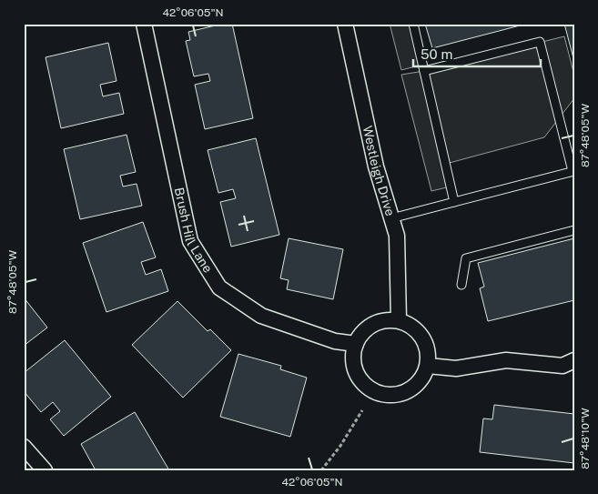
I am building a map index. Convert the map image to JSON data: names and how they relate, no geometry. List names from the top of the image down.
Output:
{
  "streets": {
    "street": ["Westleigh Drive", "Brush Hill Lane"]
  },
  "crossings": [
    ["Westleigh Drive", "Brush Hill Lane"]
  ],
  "scale_bar": "50 m",
  "coordinates": ["42°06'05\"N", "87°48'05\"W", "87°48'10\"W"]
}
